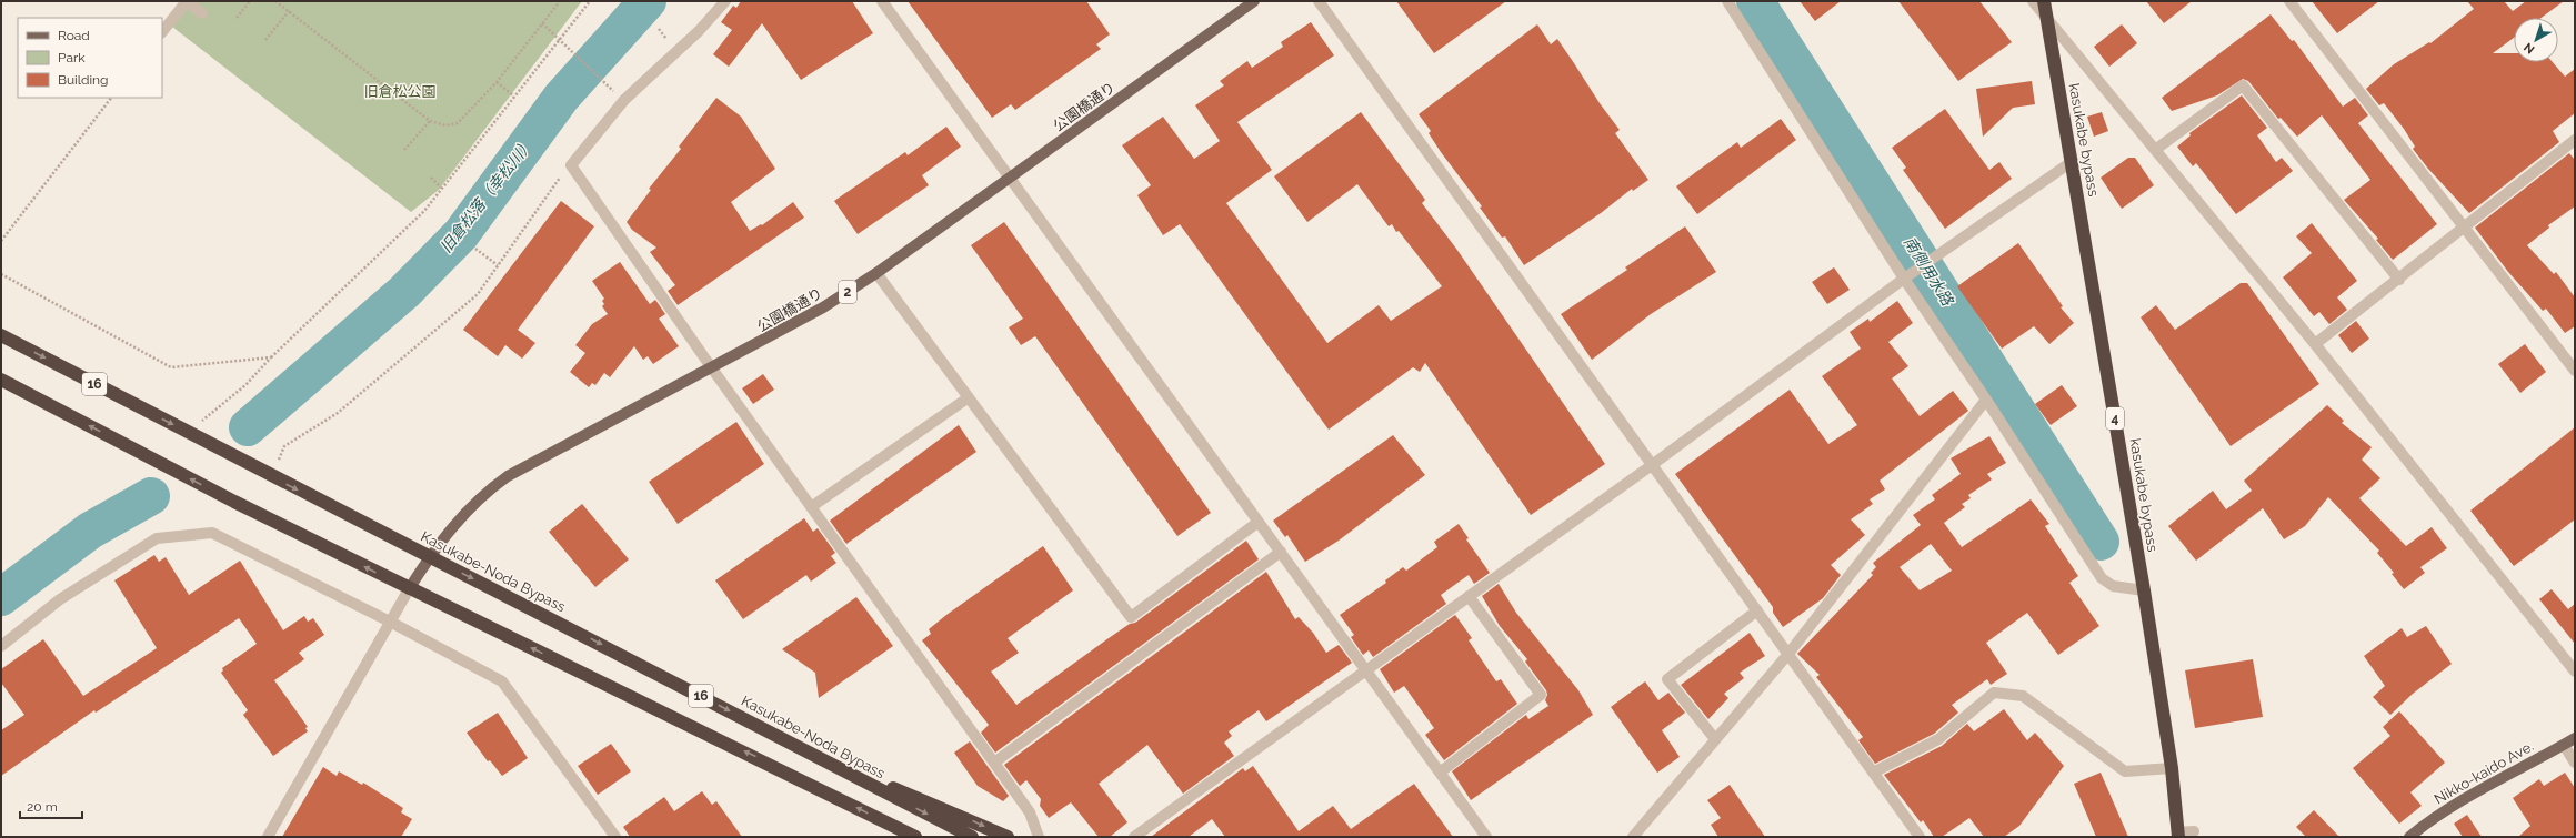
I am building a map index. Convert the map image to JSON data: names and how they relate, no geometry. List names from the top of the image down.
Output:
{
  "streets": {
    "highway": [
      "kasukabe bypass",
      "16",
      "4",
      "Kasukabe-Noda Bypass"
    ],
    "main road": ["公園橋通り", "2", "Nikko-kaido Ave."]
  },
  "crossings": [
    ["公園橋通り", "16"],
    ["公園橋通り", "Kasukabe-Noda Bypass"],
    ["16", "Kasukabe-Noda Bypass"]
  ],
  "water": ["旧倉松落（幸松川）", "南側用水路"],
  "parks": ["旧倉松公園"],
  "legend": ["Road", "Park", "Building"],
  "scale_bar": "20 m",
  "north": "bottom left"
}
